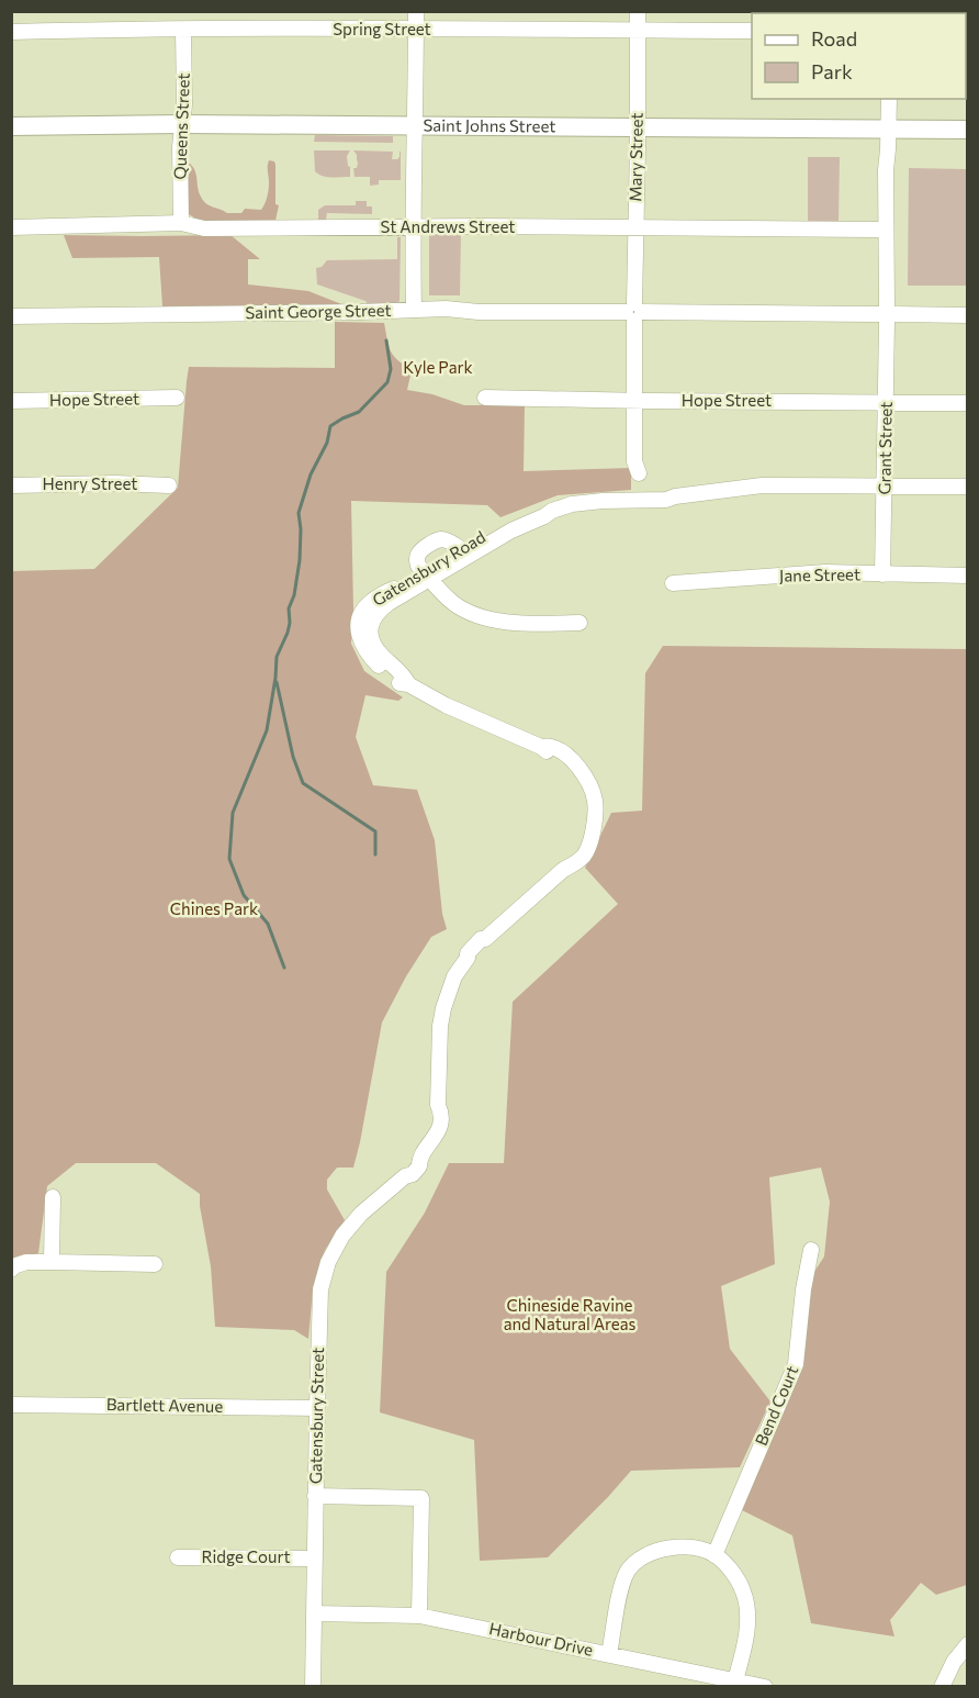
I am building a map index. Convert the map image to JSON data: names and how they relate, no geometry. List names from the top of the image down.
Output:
{
  "streets": {
    "main road": ["Saint Johns Street"],
    "street": [
      "Spring Street",
      "Queens Street",
      "Mary Street",
      "St Andrews Street",
      "Saint George Street",
      "Hope Street",
      "Grant Street",
      "Henry Street",
      "Gatensbury Road",
      "Jane Street",
      "Bartlett Avenue",
      "Bend Court",
      "Gatensbury Street",
      "Ridge Court",
      "Harbour Drive"
    ]
  },
  "crossings": [
    ["Spring Street", "Queens Street"],
    ["Spring Street", "Mary Street"],
    ["Queens Street", "Saint Johns Street"],
    ["Queens Street", "St Andrews Street"],
    ["Saint Johns Street", "Mary Street"],
    ["Saint Johns Street", "Grant Street"],
    ["Mary Street", "St Andrews Street"],
    ["Mary Street", "Saint George Street"],
    ["Mary Street", "Hope Street"],
    ["St Andrews Street", "Grant Street"],
    ["Saint George Street", "Grant Street"],
    ["Hope Street", "Grant Street"],
    ["Grant Street", "Gatensbury Road"],
    ["Grant Street", "Jane Street"],
    ["Gatensbury Road", "Gatensbury Street"],
    ["Bartlett Avenue", "Gatensbury Street"],
    ["Bend Court", "Harbour Drive"],
    ["Gatensbury Street", "Ridge Court"],
    ["Gatensbury Street", "Harbour Drive"]
  ],
  "parks": ["Kyle Park", "Chines Park", "Chineside Ravine and Natural Areas"],
  "legend": ["Road", "Park"]
}
